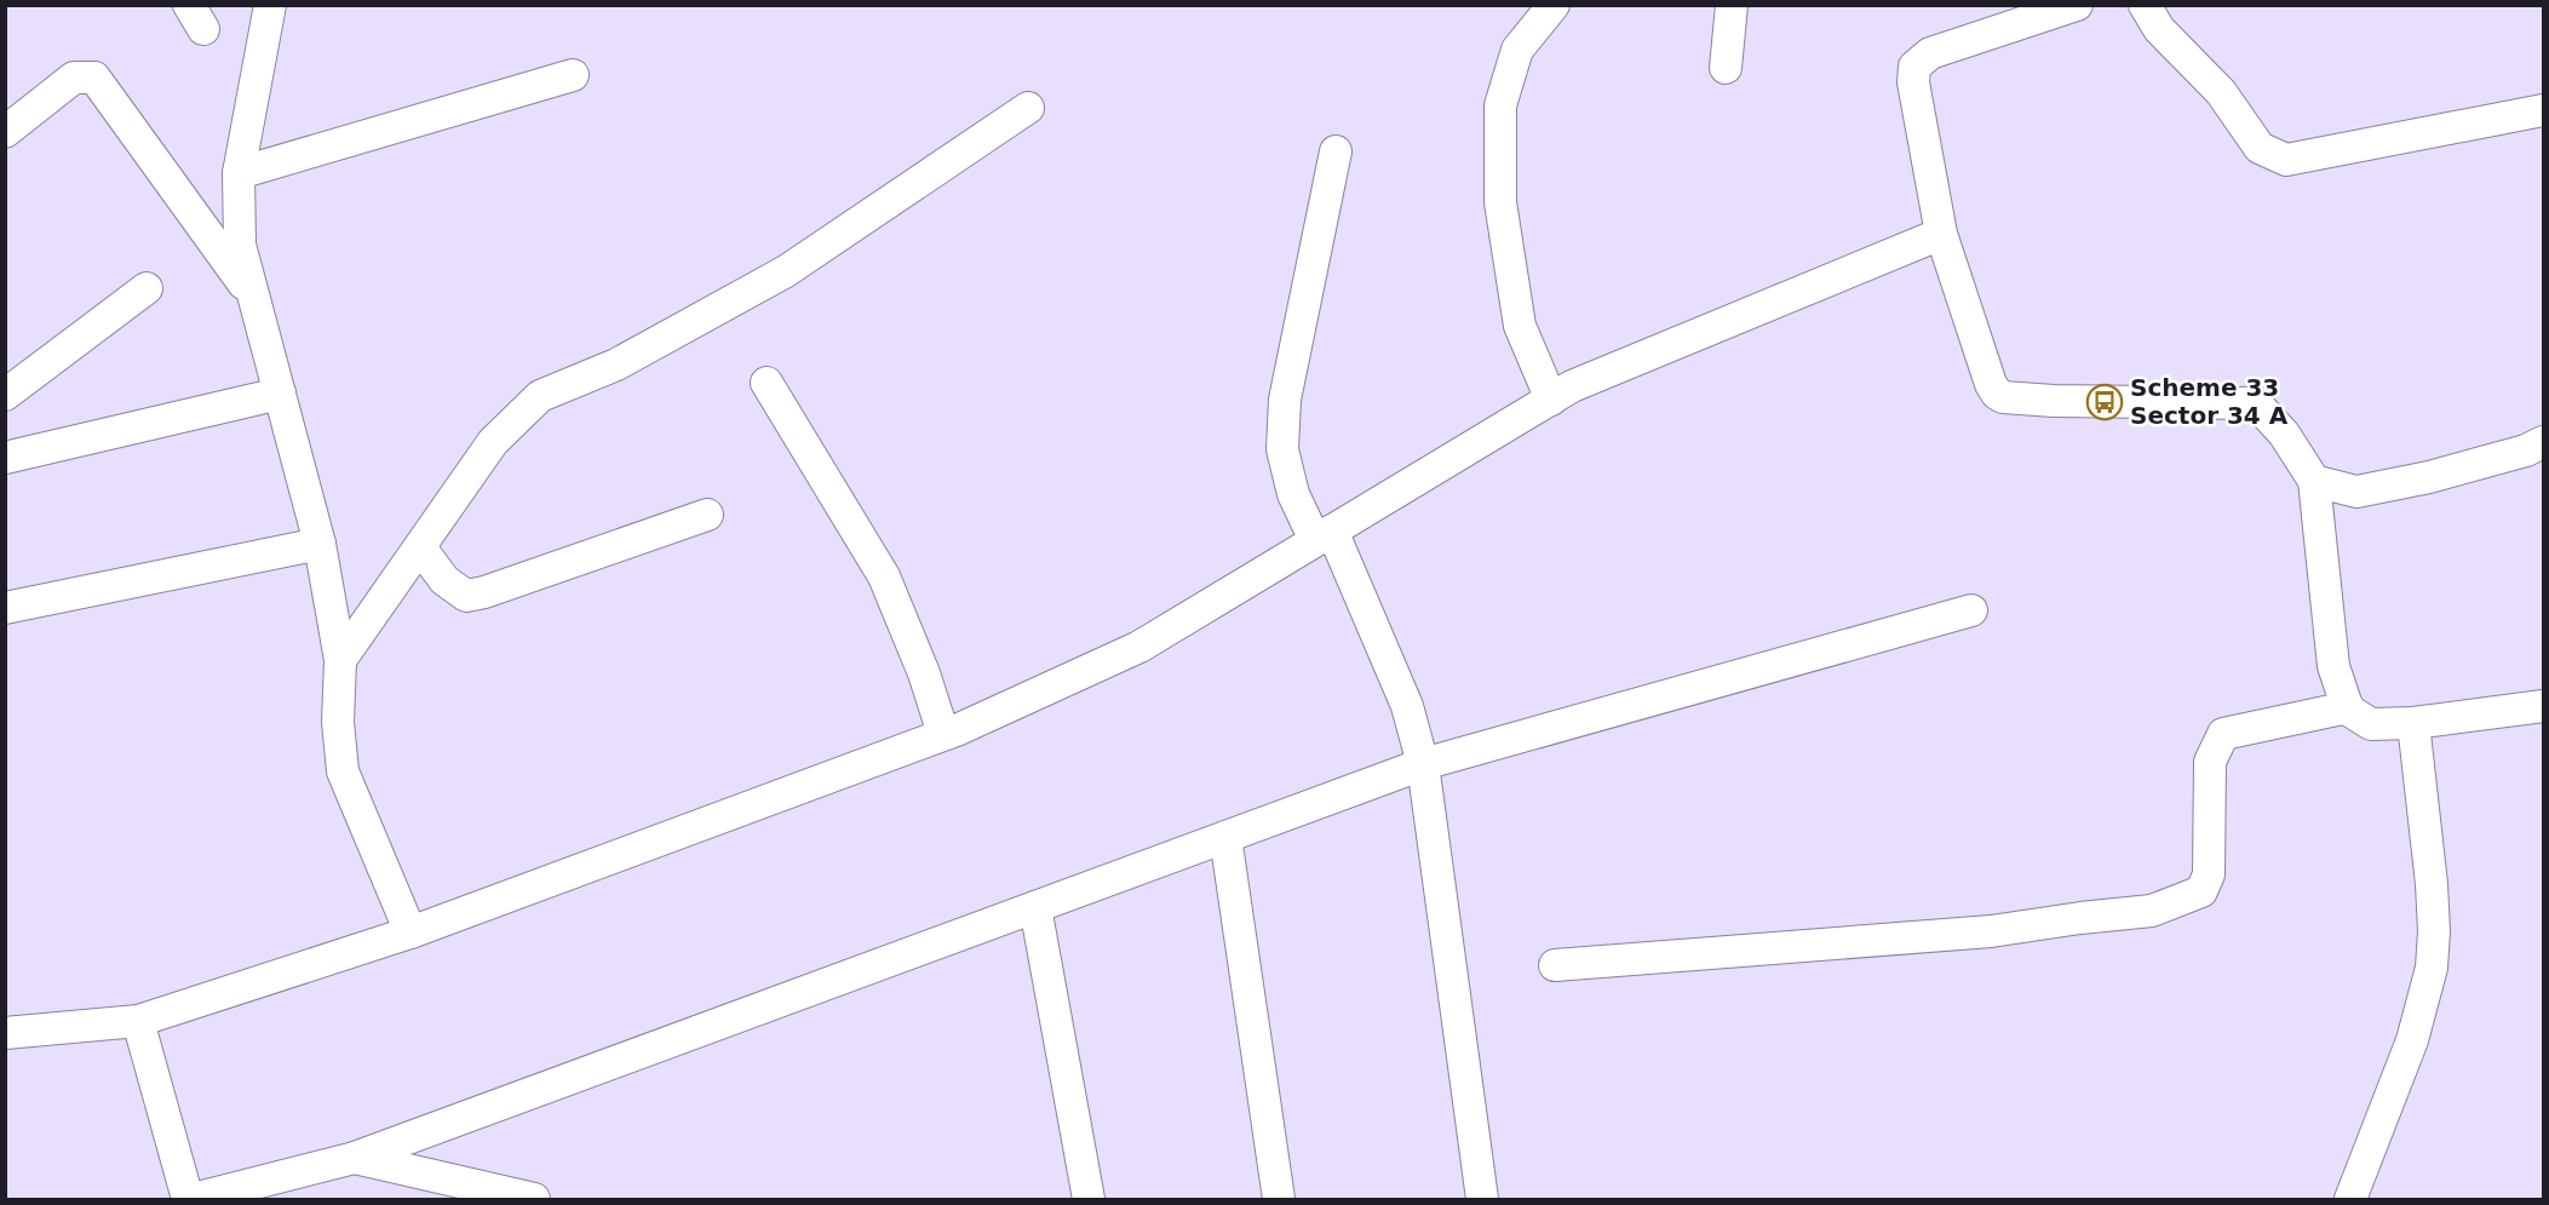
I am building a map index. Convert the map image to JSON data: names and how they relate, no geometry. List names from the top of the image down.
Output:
{
  "places": {
    "bus stop": ["Scheme 33 Sector 34 A"]
  }
}
